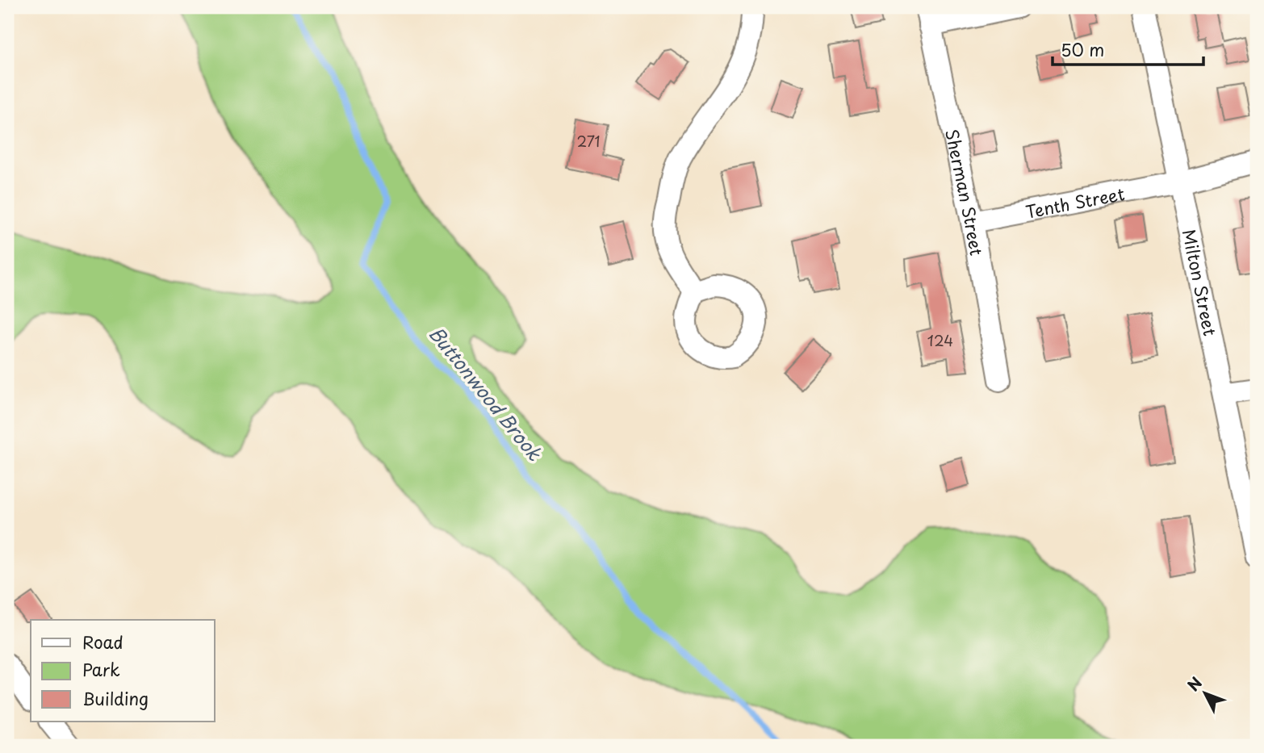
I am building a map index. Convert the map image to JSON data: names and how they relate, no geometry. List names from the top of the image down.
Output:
{
  "streets": {
    "street": ["Sherman Street", "Tenth Street", "Milton Street"]
  },
  "crossings": [
    ["Sherman Street", "Tenth Street"],
    ["Tenth Street", "Milton Street"]
  ],
  "water": ["Buttonwood Brook"],
  "house_numbers": ["271", "124"],
  "legend": ["Road", "Park", "Building"],
  "scale_bar": "50 m",
  "north": "top left"
}
